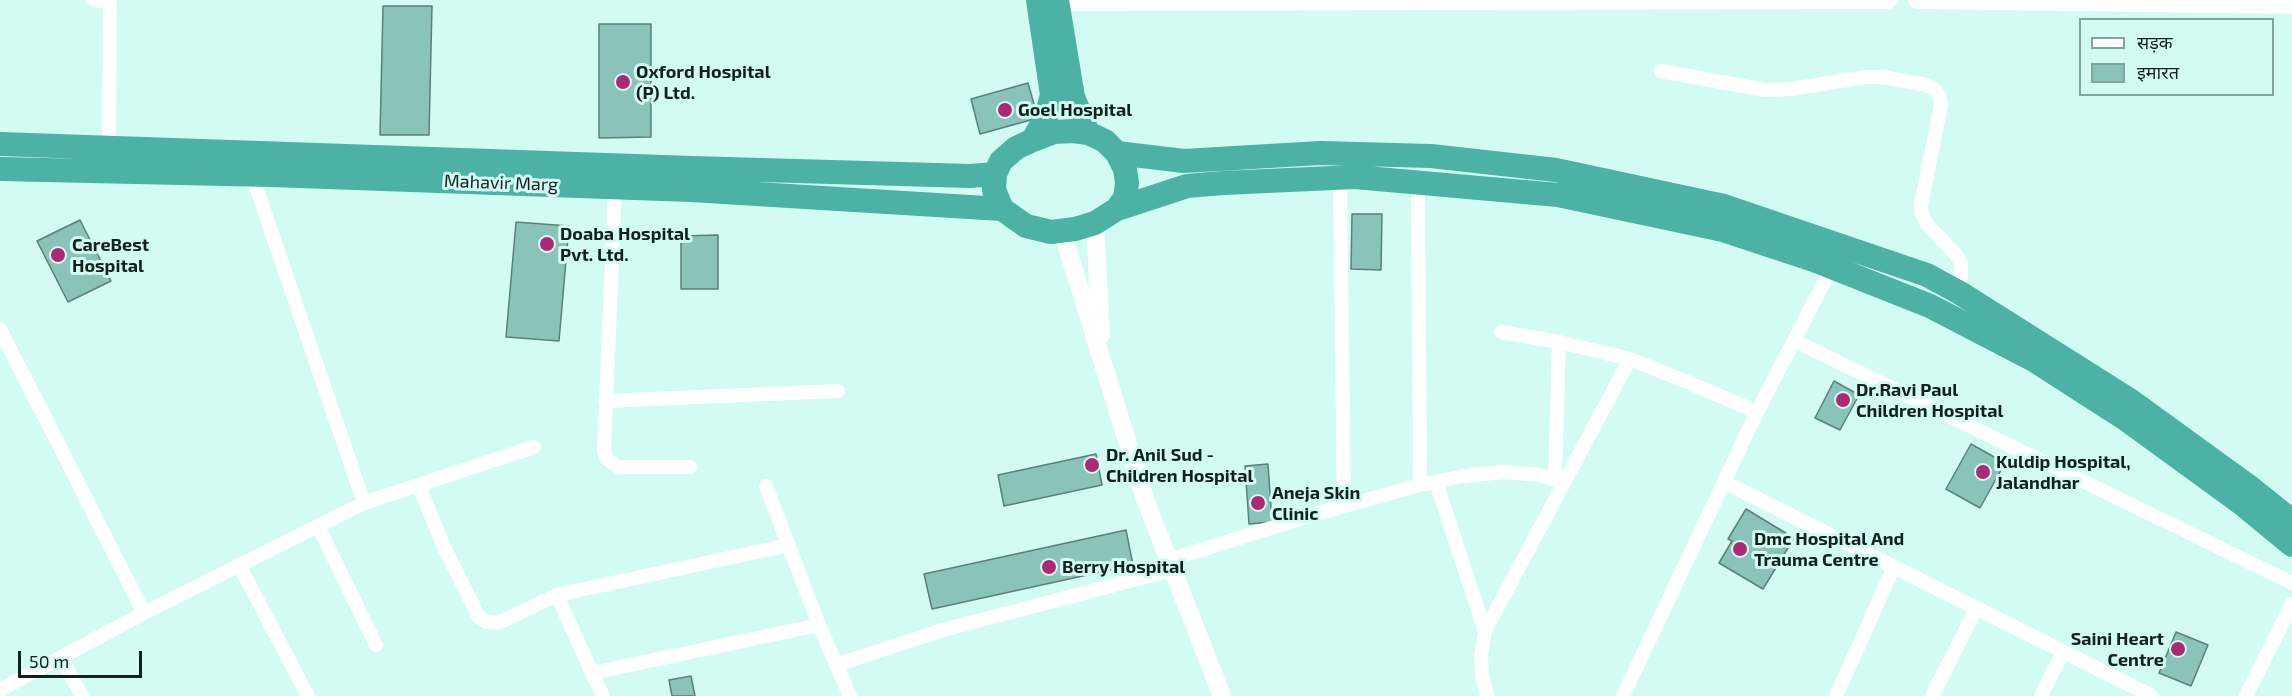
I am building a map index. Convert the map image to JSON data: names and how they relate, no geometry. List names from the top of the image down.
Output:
{
  "streets": {
    "highway": ["Mahavir Marg"]
  },
  "places": [
    "Oxford Hospital (P) Ltd.",
    "Goel Hospital",
    "Doaba Hospital Pvt. Ltd.",
    "CareBest Hospital",
    "Dr.Ravi Paul Children Hospital",
    "Dr. Anil Sud - Children Hospital",
    "Kuldip Hospital, Jalandhar",
    "Aneja Skin Clinic",
    "Dmc Hospital And Trauma Centre",
    "Berry Hospital",
    "Saini Heart Centre"
  ],
  "legend": ["सड़क", "इमारत"],
  "scale_bar": "50 m"
}
